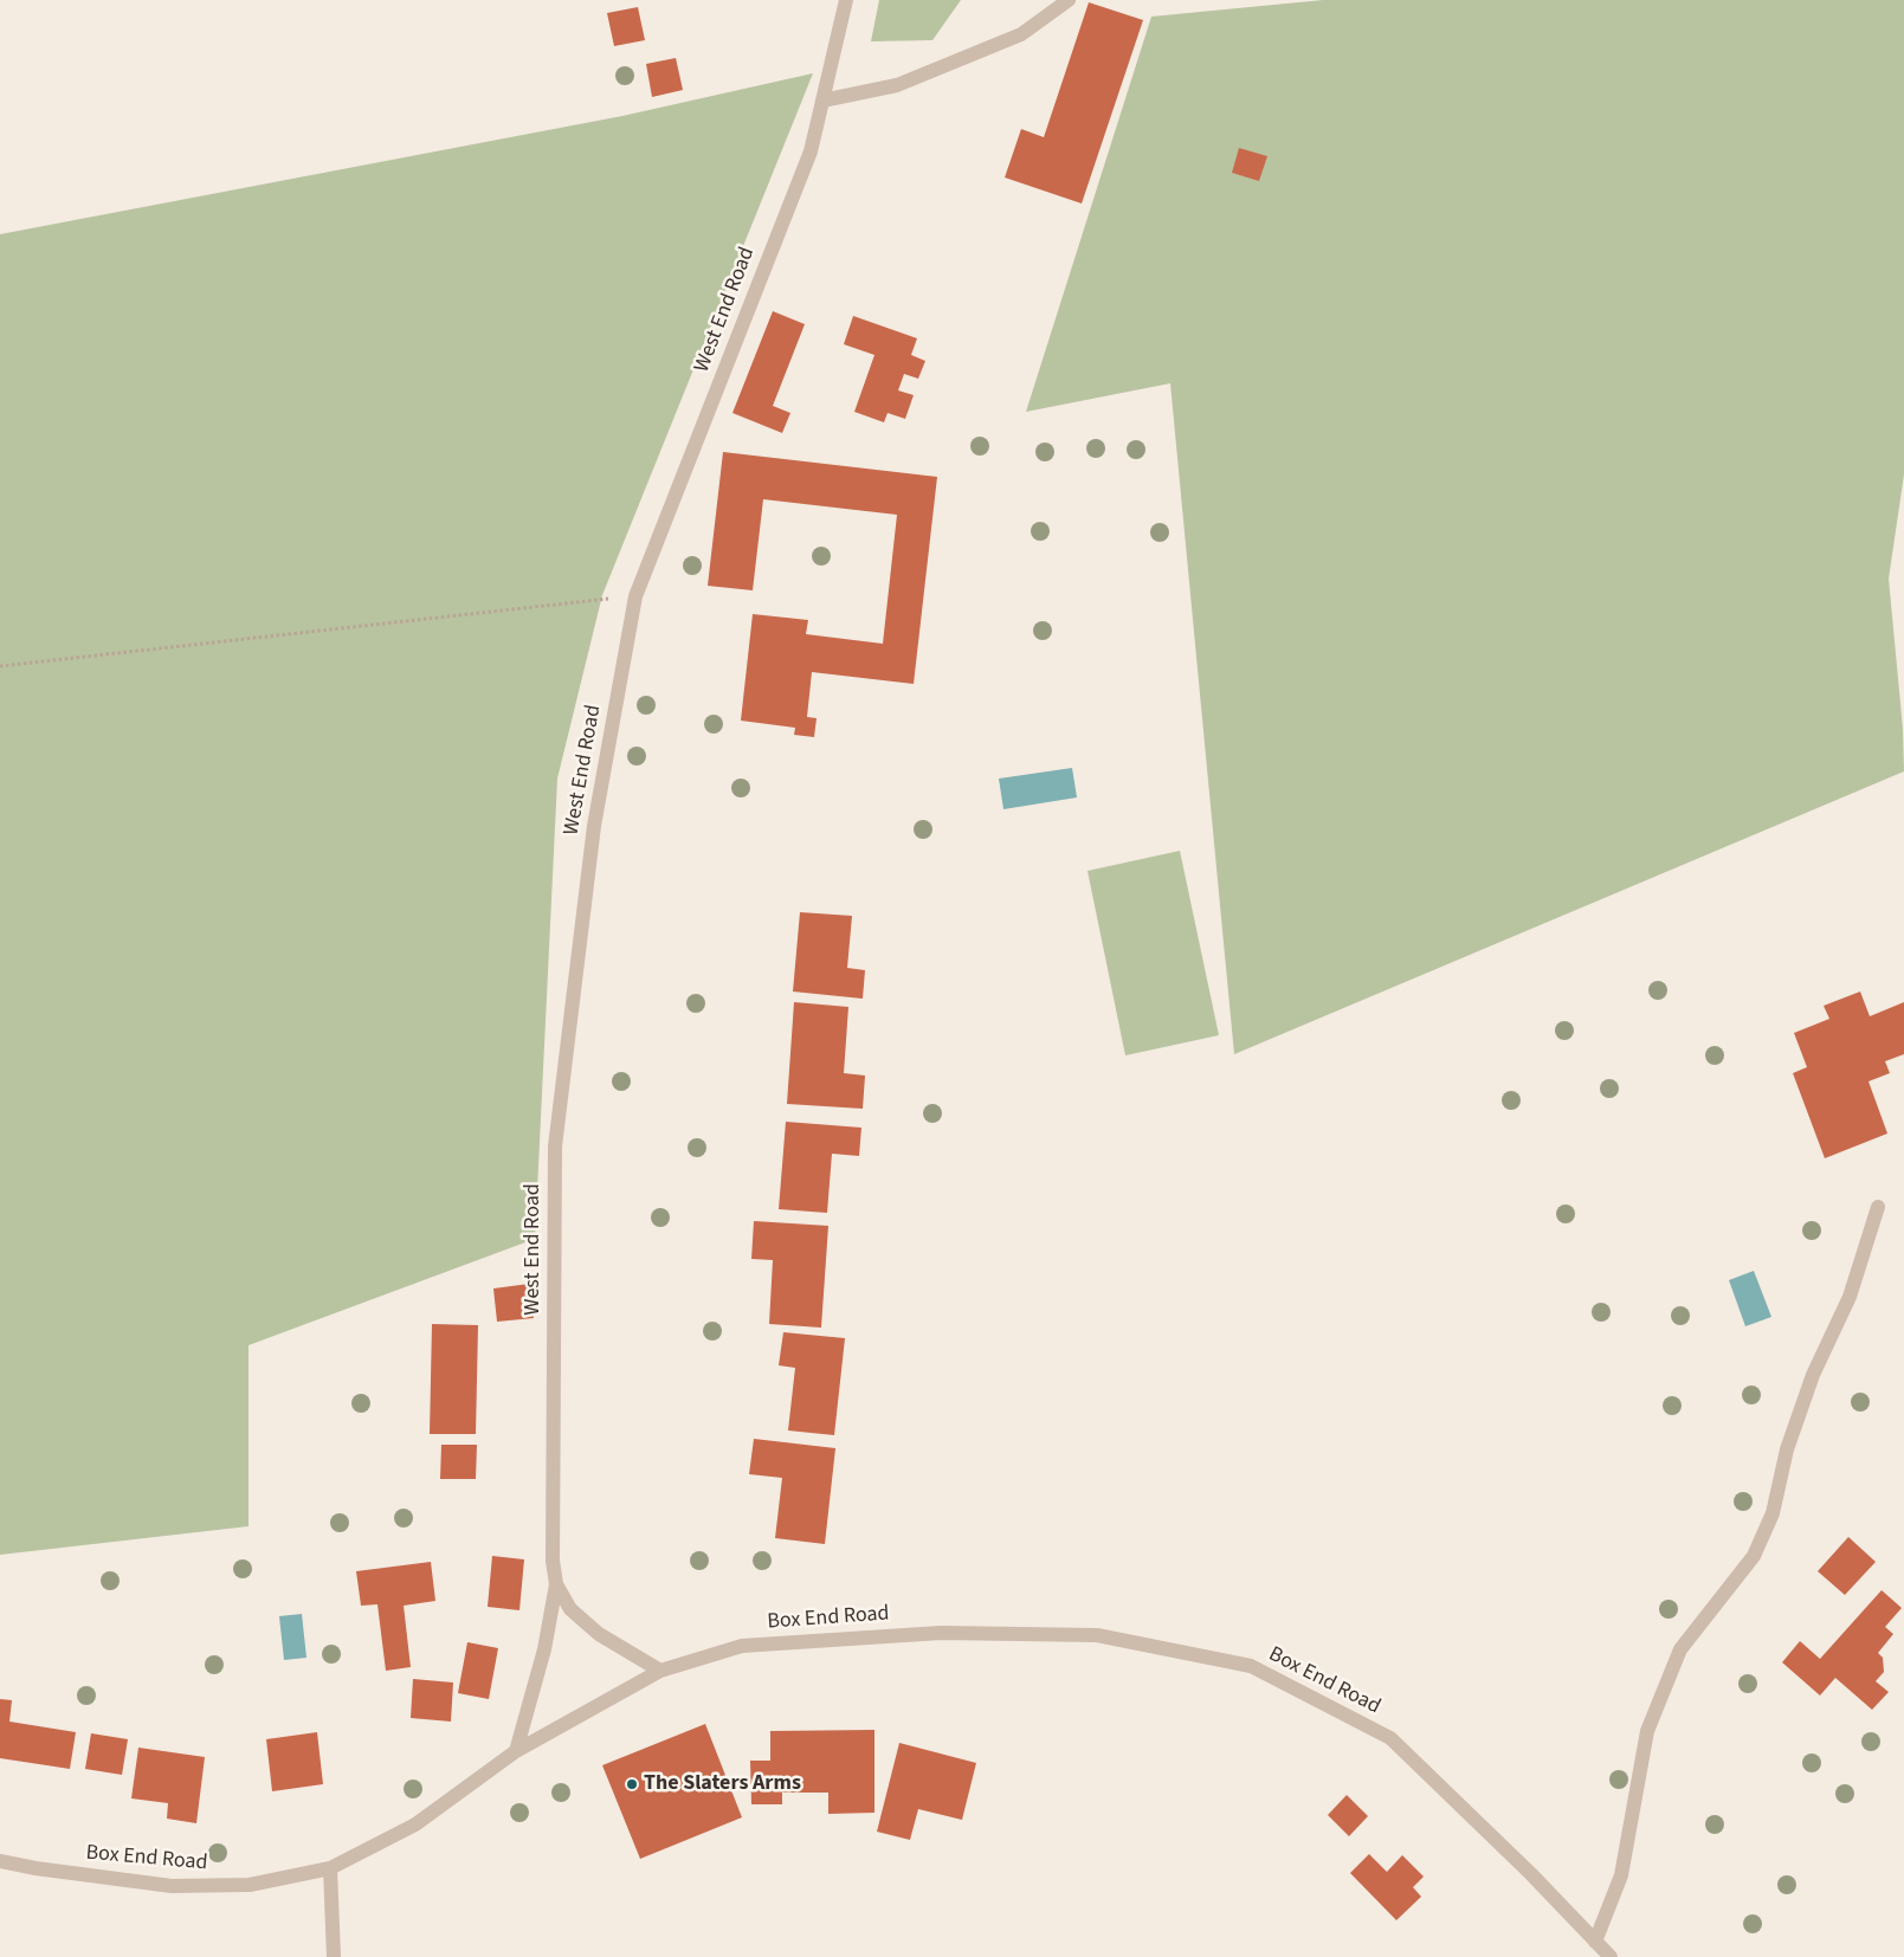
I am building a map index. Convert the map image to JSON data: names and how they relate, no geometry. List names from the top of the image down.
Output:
{
  "streets": {
    "street": ["West End Road", "Box End Road"]
  },
  "crossings": [
    ["West End Road", "Box End Road"]
  ],
  "places": ["The Slaters Arms"]
}
